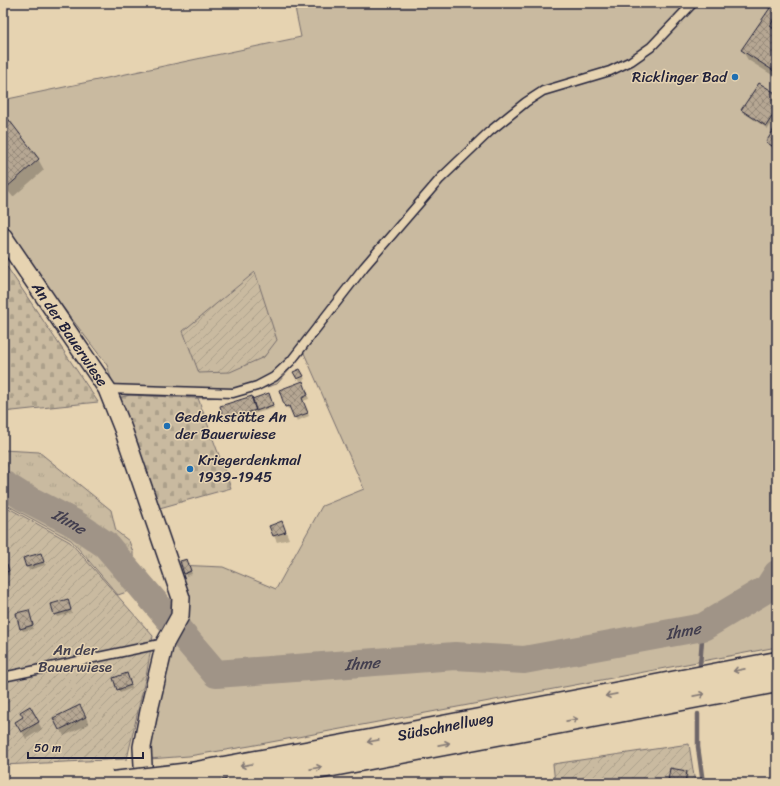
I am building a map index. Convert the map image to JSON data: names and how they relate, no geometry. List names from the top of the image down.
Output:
{
  "streets": {
    "highway": ["Südschnellweg"],
    "street": ["An der Bauerwiese"]
  },
  "water": ["Ihme"],
  "parks": ["An der Bauerwiese"],
  "places": ["Ricklinger Bad", "Gedenkstätte An der Bauerwiese", "Kriegerdenkmal 1939-1945"],
  "scale_bar": "50 m"
}
